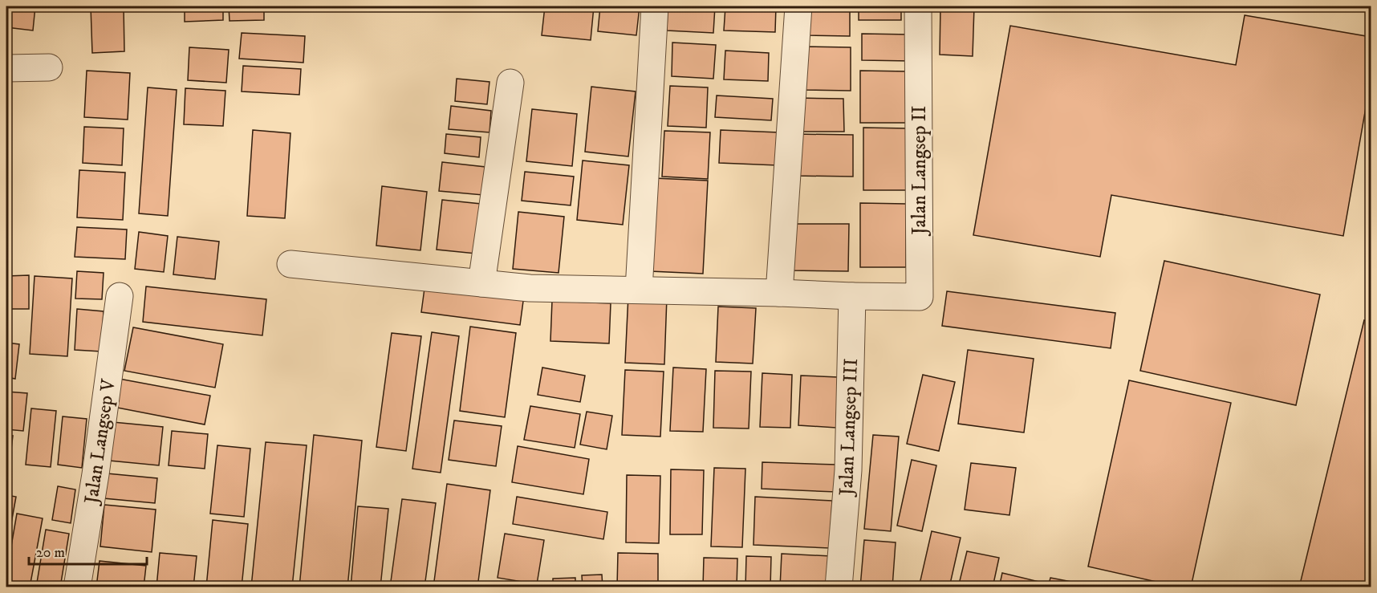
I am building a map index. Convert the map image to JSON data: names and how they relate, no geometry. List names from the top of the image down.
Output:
{
  "streets": {
    "street": ["Jalan Langsep II", "Jalan Langsep III", "Jalan Langsep V"]
  },
  "crossings": [
    ["Jalan Langsep II", "Jalan Langsep III"]
  ],
  "scale_bar": "20 m"
}
